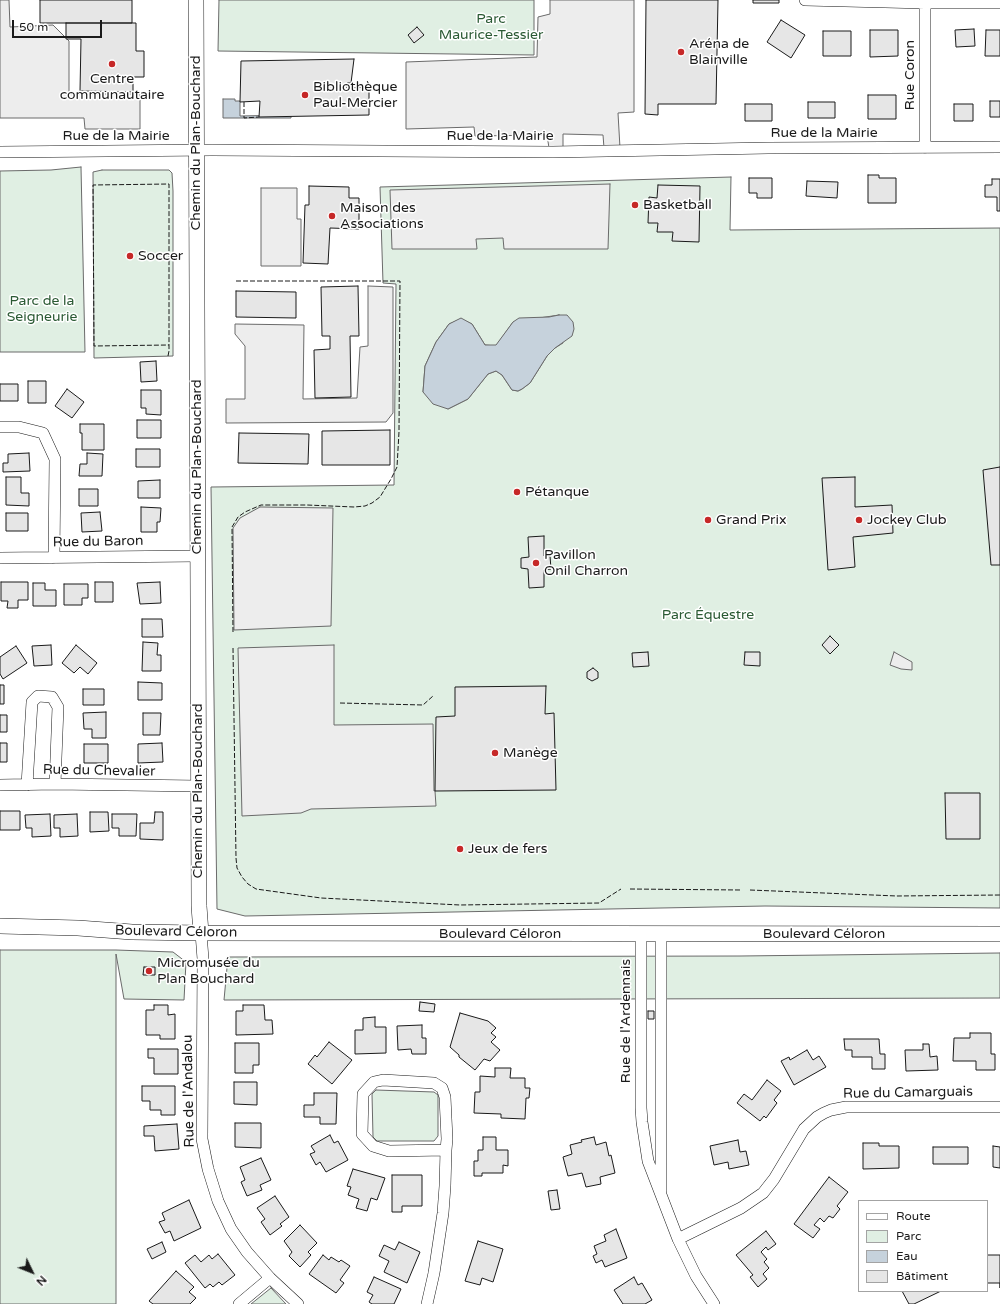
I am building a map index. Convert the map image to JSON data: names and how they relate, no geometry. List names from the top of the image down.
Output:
{
  "streets": {
    "street": [
      "Rue Coron",
      "Rue de la Mairie",
      "Chemin du Plan-Bouchard",
      "Rue du Baron",
      "Rue du Chevalier",
      "Boulevard Céloron",
      "Rue de l'Ardennais",
      "Rue de l'Andalou",
      "Rue du Camarguais"
    ]
  },
  "crossings": [
    ["Rue Coron", "Rue de la Mairie"],
    ["Rue de la Mairie", "Chemin du Plan-Bouchard"],
    ["Chemin du Plan-Bouchard", "Rue du Baron"],
    ["Chemin du Plan-Bouchard", "Rue du Chevalier"],
    ["Chemin du Plan-Bouchard", "Boulevard Céloron"],
    ["Chemin du Plan-Bouchard", "Rue de l'Andalou"],
    ["Boulevard Céloron", "Rue de l'Ardennais"],
    ["Boulevard Céloron", "Rue de l'Andalou"],
    ["Rue de l'Ardennais", "Rue du Camarguais"]
  ],
  "parks": ["Parc Maurice-Tessier", "Parc de la Seigneurie", "Parc Équestre"],
  "places": [
    "Aréna de Blainville",
    "Centre communautaire",
    "Bibliothèque Paul-Mercier",
    "Basketball",
    "Maison des Associations",
    "Soccer",
    "Pétanque",
    "Grand Prix",
    "Jockey Club",
    "Pavillon Onil Charron",
    "Manège",
    "Jeux de fers",
    "Micromusée du Plan Bouchard"
  ],
  "legend": [
    "Route",
    "Parc",
    "Eau",
    "Bâtiment"
  ],
  "scale_bar": "50 m",
  "north": "bottom right"
}
